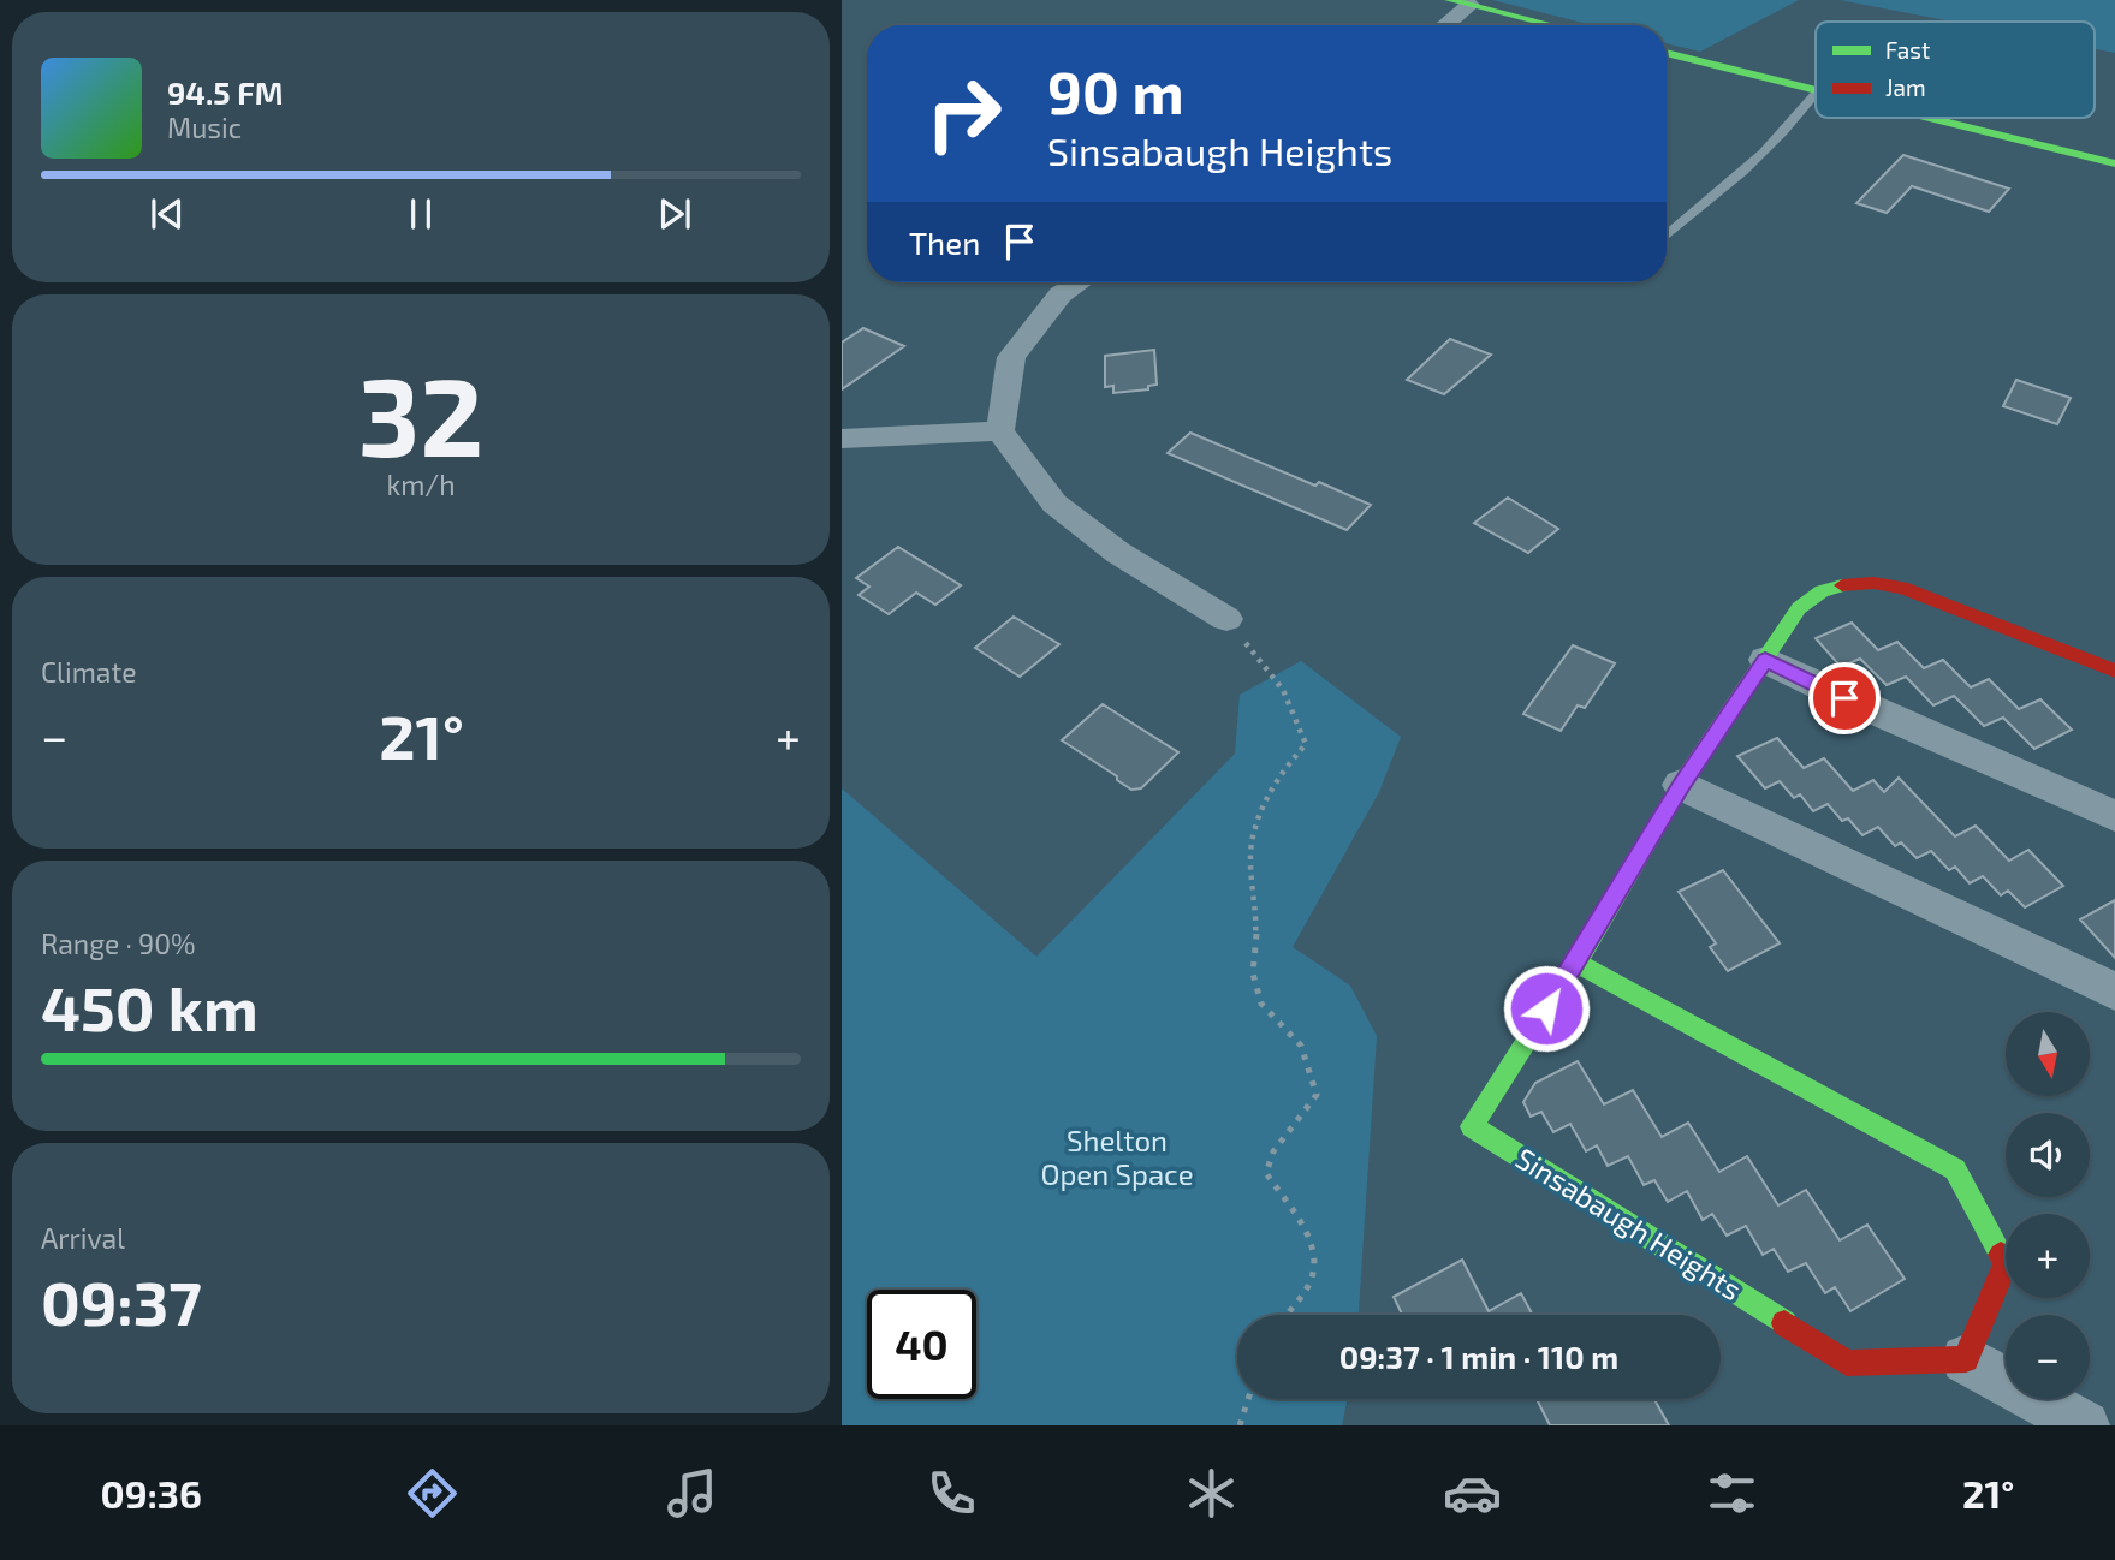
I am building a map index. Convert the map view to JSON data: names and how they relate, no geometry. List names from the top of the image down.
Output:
{
  "streets": {
    "street": ["Sinsabaugh Heights"]
  },
  "parks": ["Shelton Open Space"],
  "legend": ["Fast", "Jam"],
  "north": "bottom",
  "page": {
    "turn": ["90 m", "Sinsabaugh Heights"],
    "song": ["94.5 FM", "Music"],
    "then": "Then",
    "tile": [
      ["32", "km/h"],
      "Climate",
      ["Range · 90%", "450 km"],
      ["Arrival", "09:37"]
    ],
    "heat": ["−", "21°", "+"],
    "map_buttons": ["+", "−"],
    "limit": "40",
    "trip": "09:37 · 1 min · 110 m",
    "tabs": ["09:36", "21°"]
  }
}
